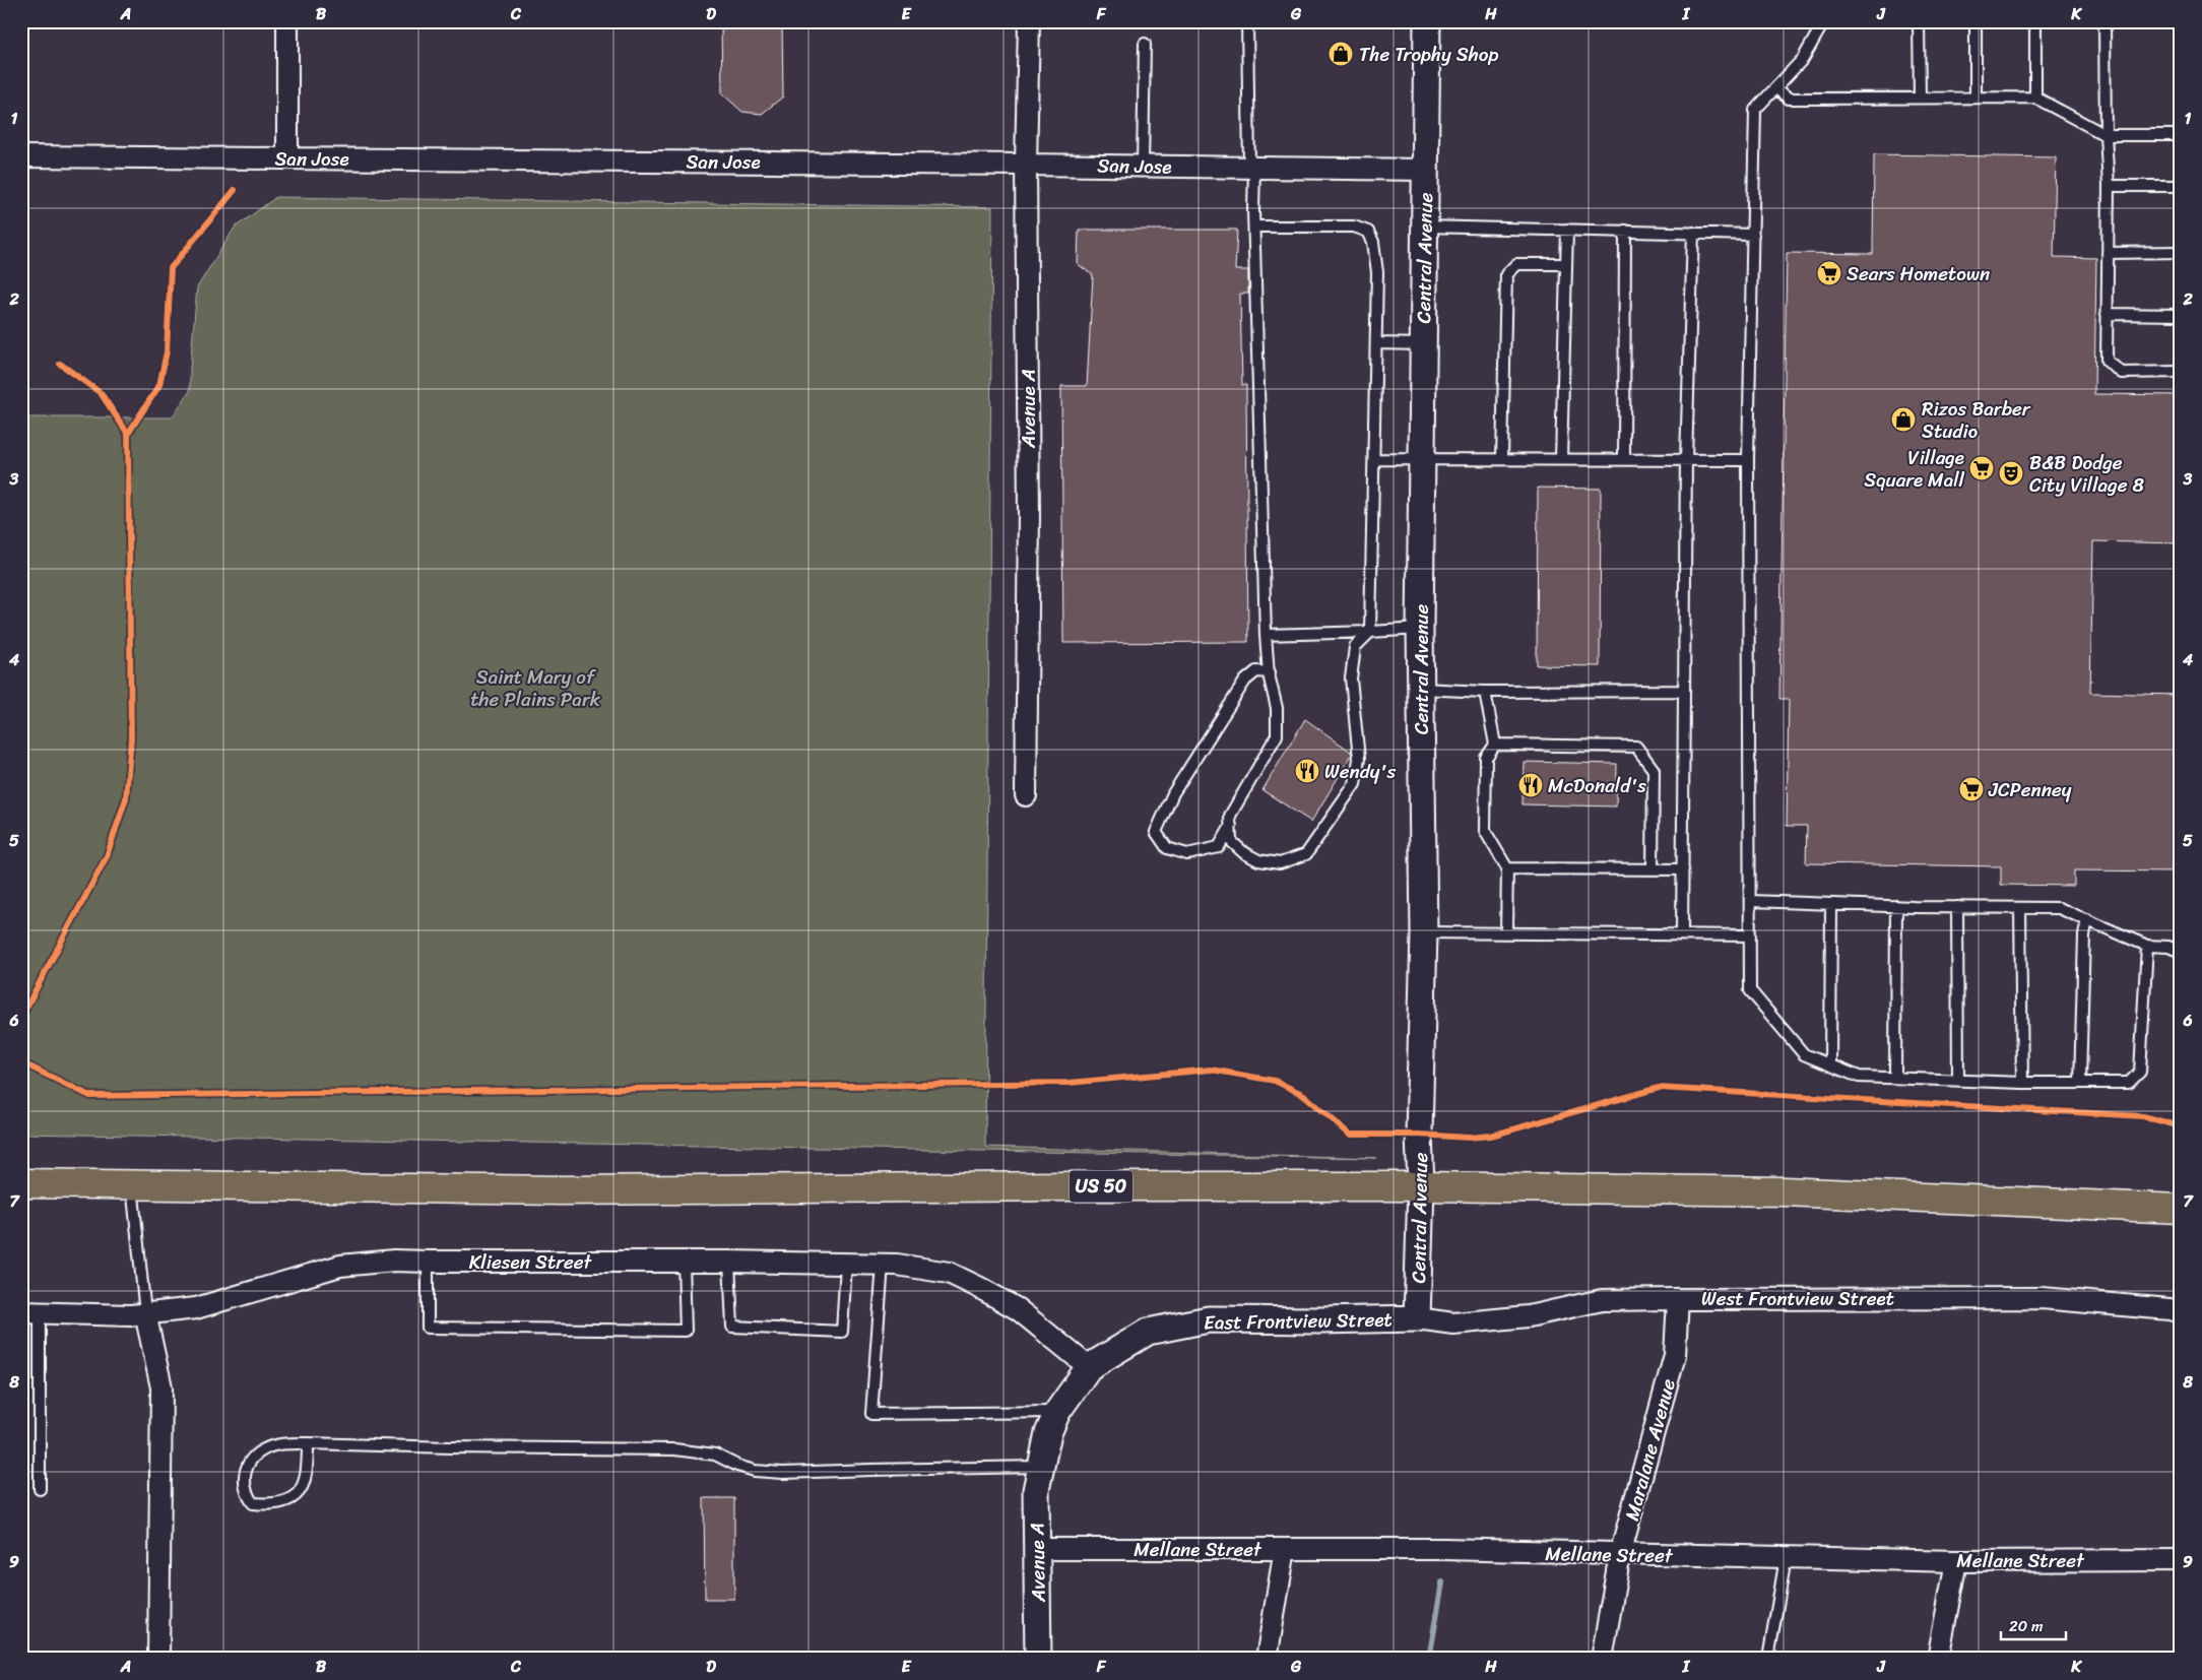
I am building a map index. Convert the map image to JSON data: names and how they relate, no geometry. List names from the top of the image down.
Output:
{
  "streets": {
    "highway": ["US 50"],
    "street": [
      "San Jose",
      "Central Avenue",
      "Avenue A",
      "Kliesen Street",
      "West Frontview Street",
      "East Frontview Street",
      "Maralane Avenue",
      "Mellane Street"
    ]
  },
  "crossings": [
    ["San Jose", "Central Avenue"],
    ["San Jose", "Avenue A"],
    ["Central Avenue", "US 50"],
    ["Central Avenue", "West Frontview Street"],
    ["Central Avenue", "East Frontview Street"],
    ["Avenue A", "East Frontview Street"],
    ["Avenue A", "Mellane Street"],
    ["Kliesen Street", "East Frontview Street"],
    ["West Frontview Street", "East Frontview Street"],
    ["West Frontview Street", "Maralane Avenue"],
    ["Maralane Avenue", "Mellane Street"]
  ],
  "parks": ["Saint Mary of the Plains Park"],
  "places": {
    "shop": ["The Trophy Shop", "Rizos Barber Studio"],
    "supermarket": ["Sears Hometown", "Village Square Mall", "JCPenney"],
    "theatre": ["B&B Dodge City Village 8"],
    "restaurant": ["Wendy's", "McDonald's"]
  },
  "scale_bar": "20 m",
  "grid": {
    "columns": [
      "A",
      "B",
      "C",
      "D",
      "E",
      "F",
      "G",
      "H",
      "I",
      "J",
      "K"
    ],
    "rows": [
      "1",
      "2",
      "3",
      "4",
      "5",
      "6",
      "7",
      "8",
      "9"
    ]
  }
}
